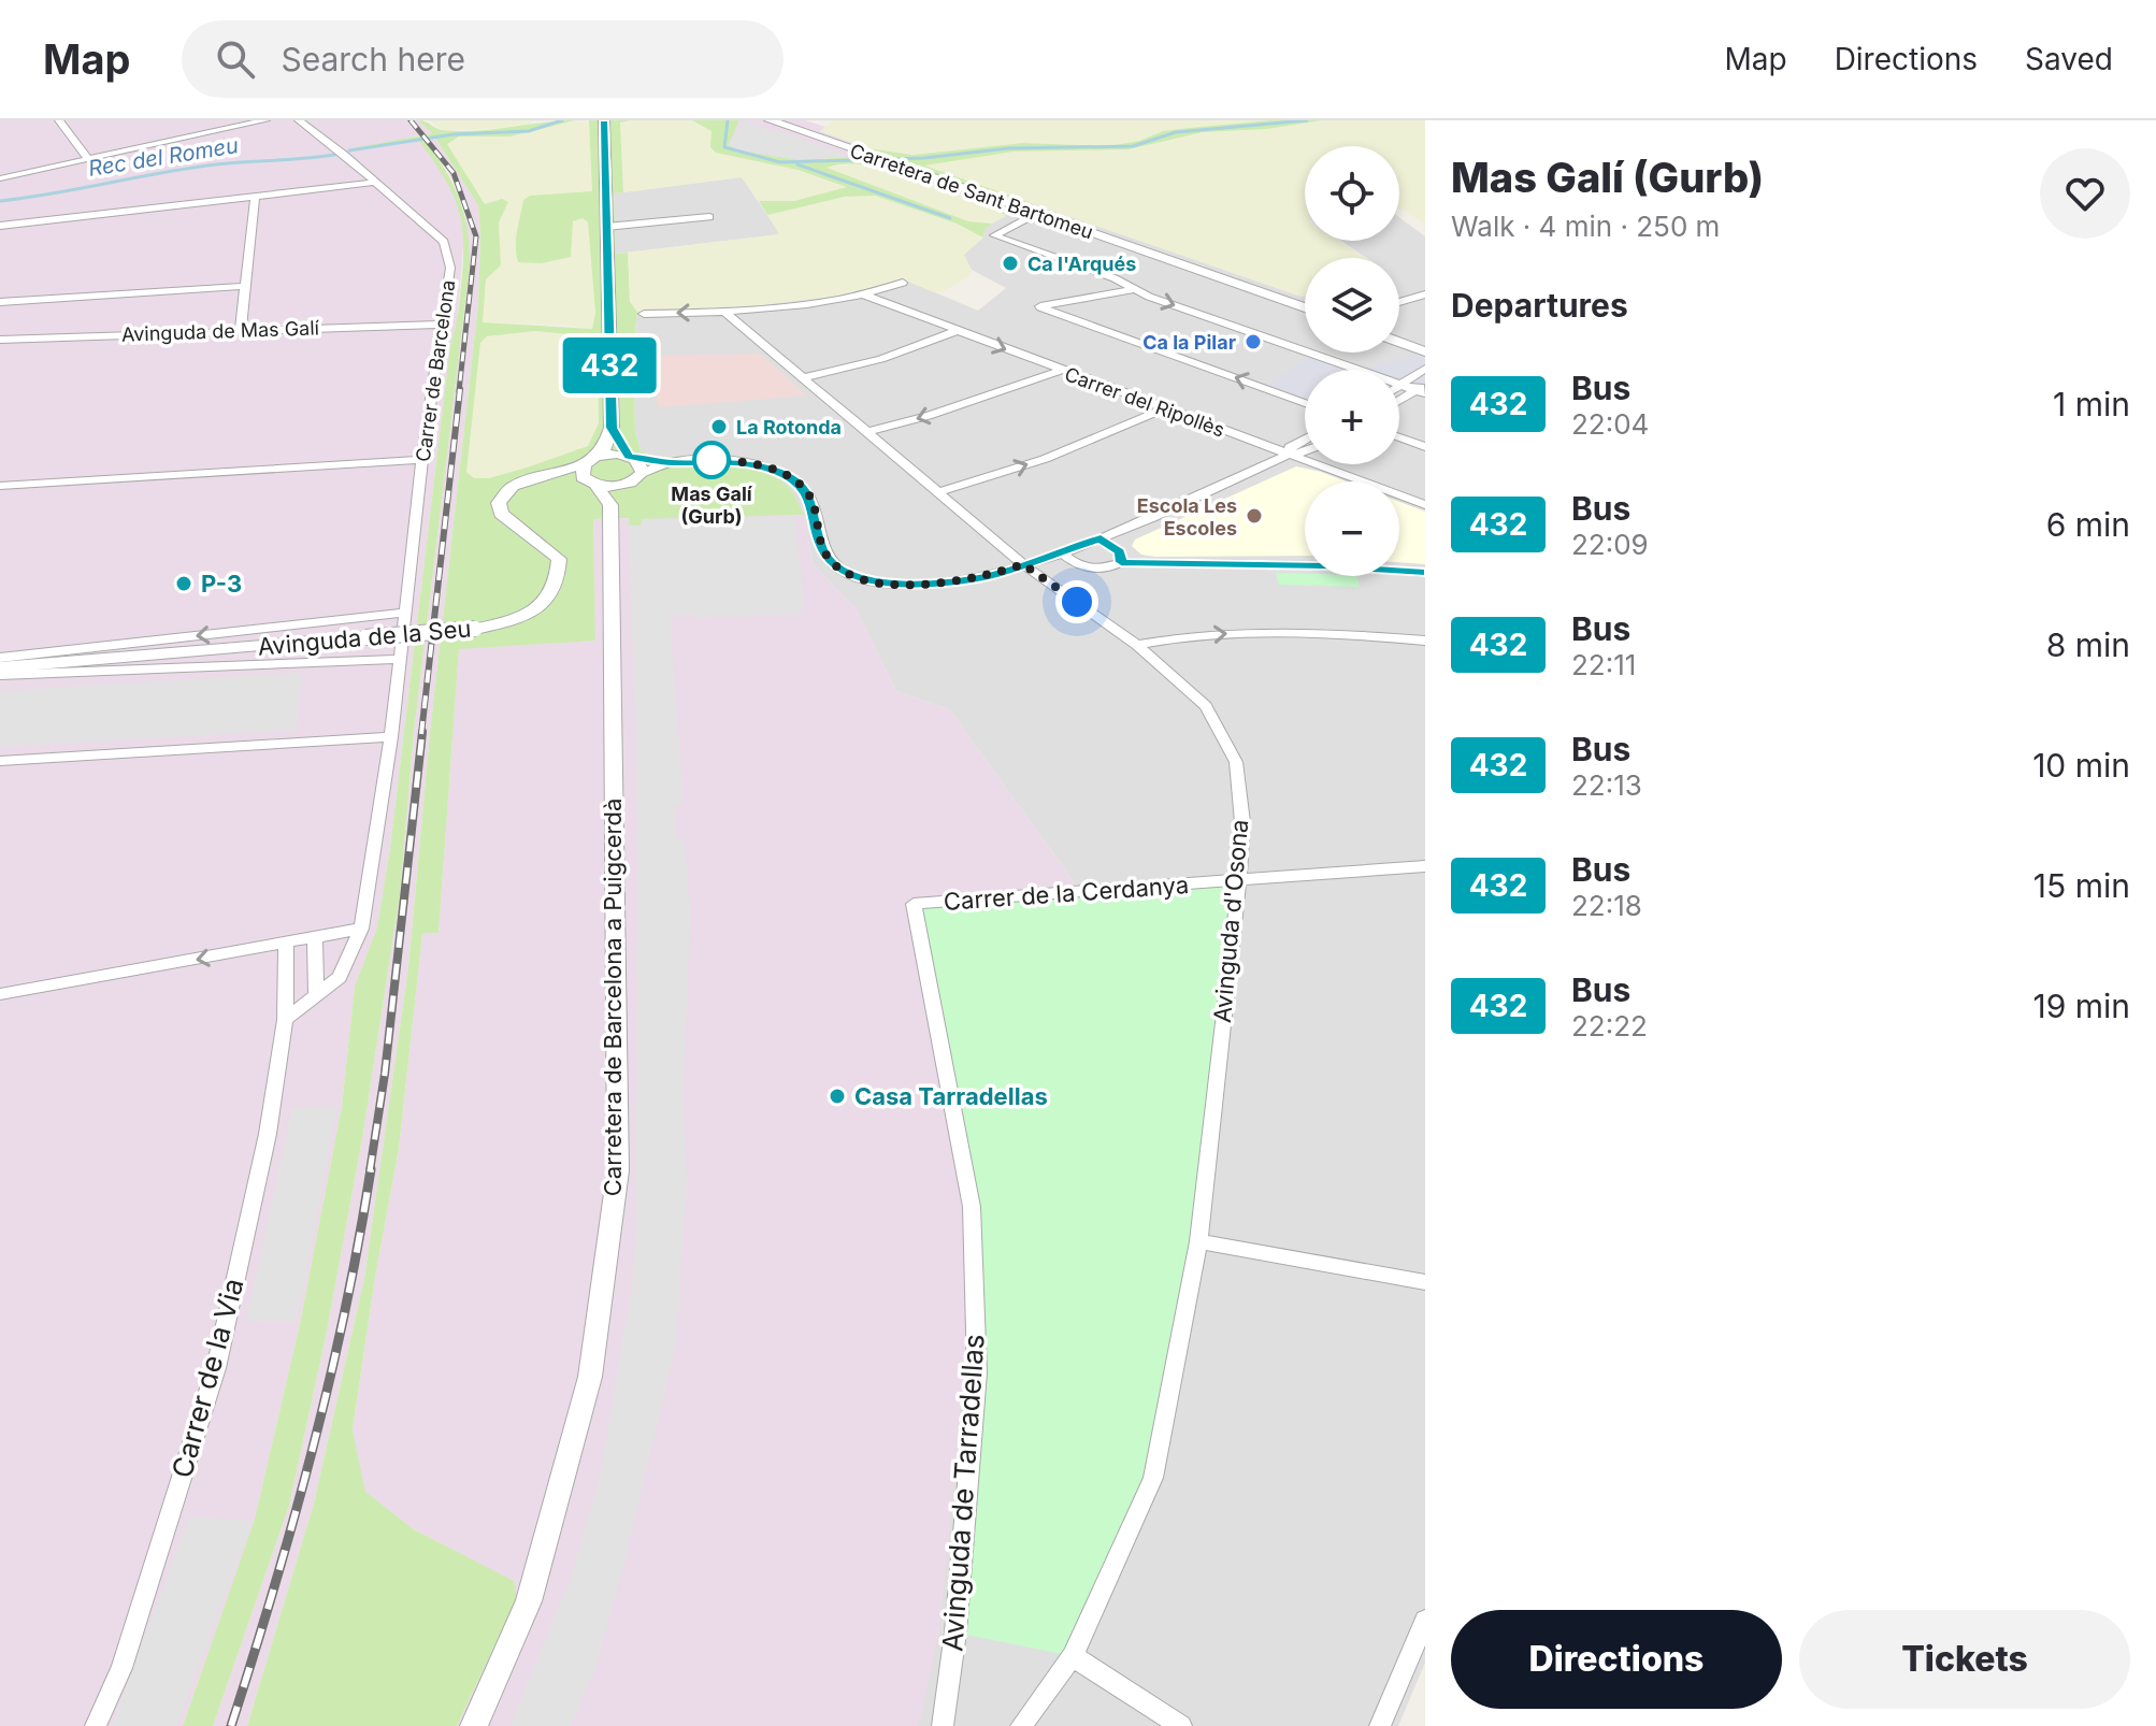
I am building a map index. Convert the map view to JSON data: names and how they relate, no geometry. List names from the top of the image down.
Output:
{
  "streets": {
    "street": [
      "Carretera de Sant Bartomeu",
      "Avinguda de Mas Galí",
      "Carrer de Barcelona",
      "Carrer del Ripollès",
      "Avinguda de la Seu",
      "Carrer de la Cerdanya",
      "Avinguda d'Osona",
      "Carretera de Barcelona a Puigcerdà",
      "Carrer de la Via",
      "Avinguda de Tarradellas"
    ]
  },
  "crossings": [
    ["Avinguda de Mas Galí", "Carrer de Barcelona"],
    ["Carrer de Barcelona", "Avinguda de la Seu"],
    ["Carrer de la Cerdanya", "Avinguda d'Osona"],
    ["Carrer de la Cerdanya", "Avinguda de Tarradellas"]
  ],
  "water": ["Rec del Romeu"],
  "places": [
    "Ca l'Arqués",
    "Ca la Pilar",
    "La Rotonda",
    "Mas Galí (Gurb)",
    "Escola Les Escoles",
    "P-3",
    "Casa Tarradellas"
  ],
  "lines": ["bus line 432"],
  "page": {
    "header": "Map",
    "search": "Search here",
    "nav": ["Map", "Directions", "Saved"],
    "on_map": "432",
    "heading": [
      ["Mas Galí (Gurb)", "Walk · 4 min · 250 m"],
      "Departures"
    ],
    "map_buttons": ["+", "−"],
    "list": [
      {
        "mark": "432",
        "name": "Bus",
        "note": "22:04",
        "value": "1 min"
      },
      {
        "mark": "432",
        "name": "Bus",
        "note": "22:09",
        "value": "6 min"
      },
      {
        "mark": "432",
        "name": "Bus",
        "note": "22:11",
        "value": "8 min"
      },
      {
        "mark": "432",
        "name": "Bus",
        "note": "22:13",
        "value": "10 min"
      },
      {
        "mark": "432",
        "name": "Bus",
        "note": "22:18",
        "value": "15 min"
      },
      {
        "mark": "432",
        "name": "Bus",
        "note": "22:22",
        "value": "19 min"
      }
    ],
    "buttons": ["Directions", "Tickets"]
  }
}
